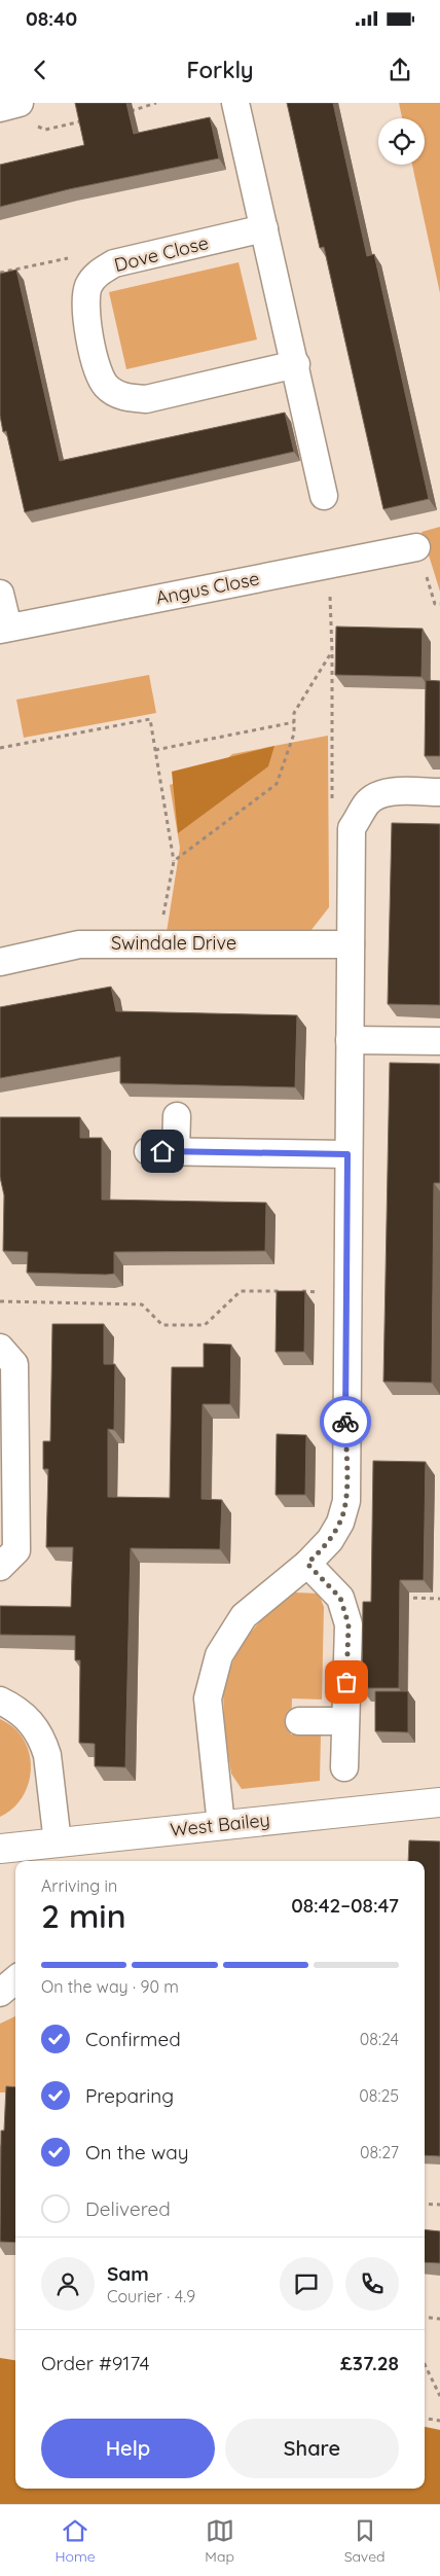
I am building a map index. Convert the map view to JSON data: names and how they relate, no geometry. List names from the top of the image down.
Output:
{
  "streets": {
    "street": [
      "Dove Close",
      "Angus Close",
      "Swindale Drive",
      "West Bailey"
    ]
  },
  "page": {
    "status": "08:40",
    "header": "Forkly",
    "heading": ["2 min", "Arriving in", "08:42–08:47"],
    "panel": [
      "Sam",
      "Courier · 4.9",
      "Order #9174",
      "£37.28"
    ],
    "bar": "On the way · 90 m",
    "list": [
      ["Confirmed", "08:24"],
      ["Preparing", "08:25"],
      ["On the way", "08:27"],
      "Delivered"
    ],
    "buttons": ["Help", "Share"],
    "tabs": ["Home", "Map", "Saved"]
  }
}
